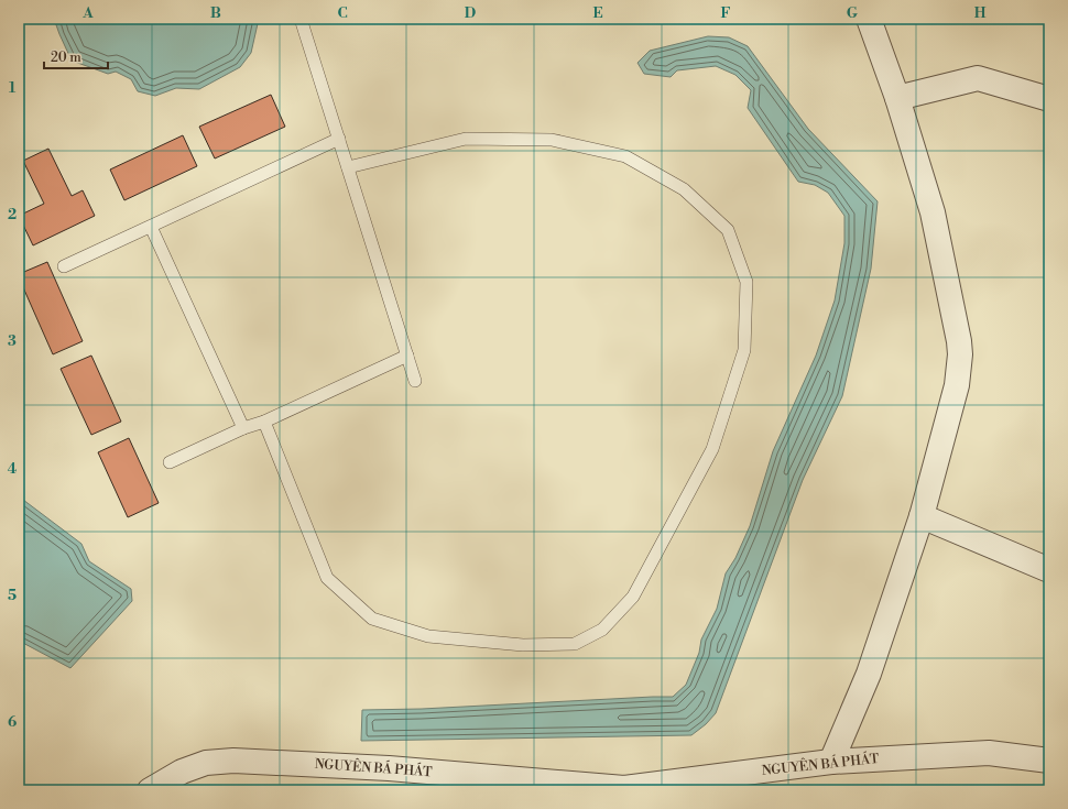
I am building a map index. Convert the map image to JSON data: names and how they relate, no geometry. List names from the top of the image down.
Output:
{
  "streets": {
    "street": ["NGUYÊN BÁ PHÁT"]
  },
  "scale_bar": "20 m",
  "grid": {
    "columns": [
      "A",
      "B",
      "C",
      "D",
      "E",
      "F",
      "G",
      "H"
    ],
    "rows": [
      "1",
      "2",
      "3",
      "4",
      "5",
      "6"
    ]
  }
}
